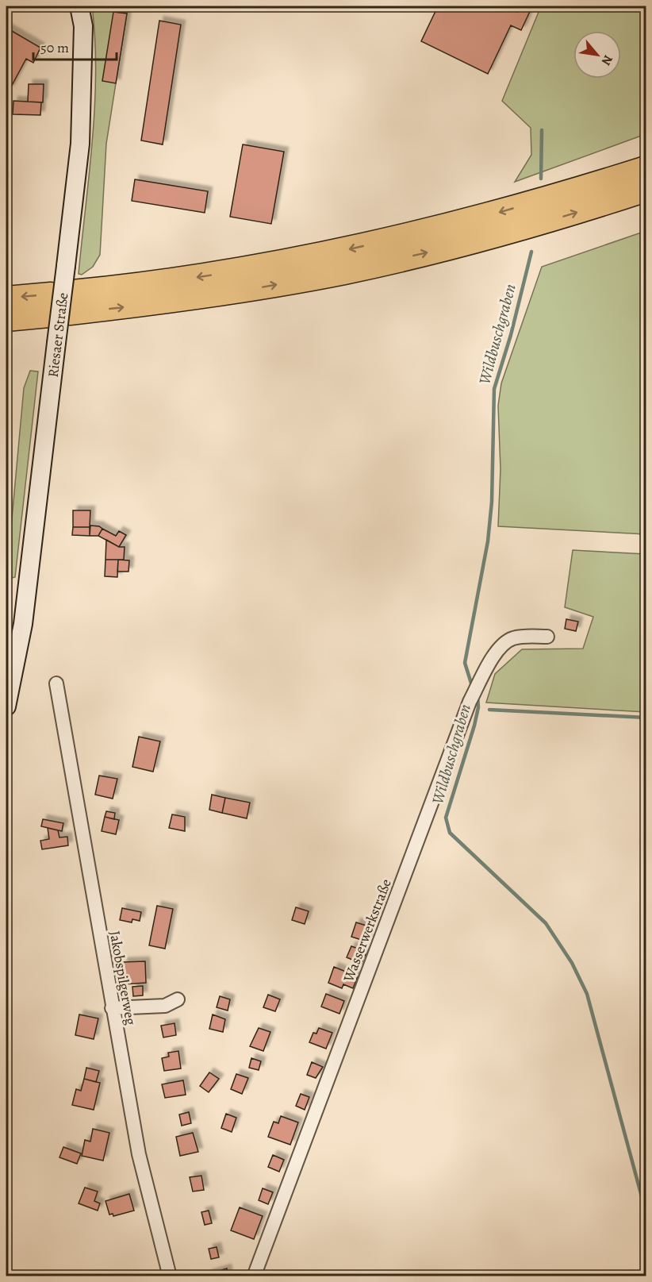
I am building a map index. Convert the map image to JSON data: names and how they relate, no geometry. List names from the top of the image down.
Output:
{
  "streets": {
    "main road": ["Riesaer Straße"],
    "street": ["Wasserwerkstraße", "Jakobspilgerweg"]
  },
  "water": ["Wildbuschgraben"],
  "scale_bar": "50 m",
  "north": "bottom right"
}
